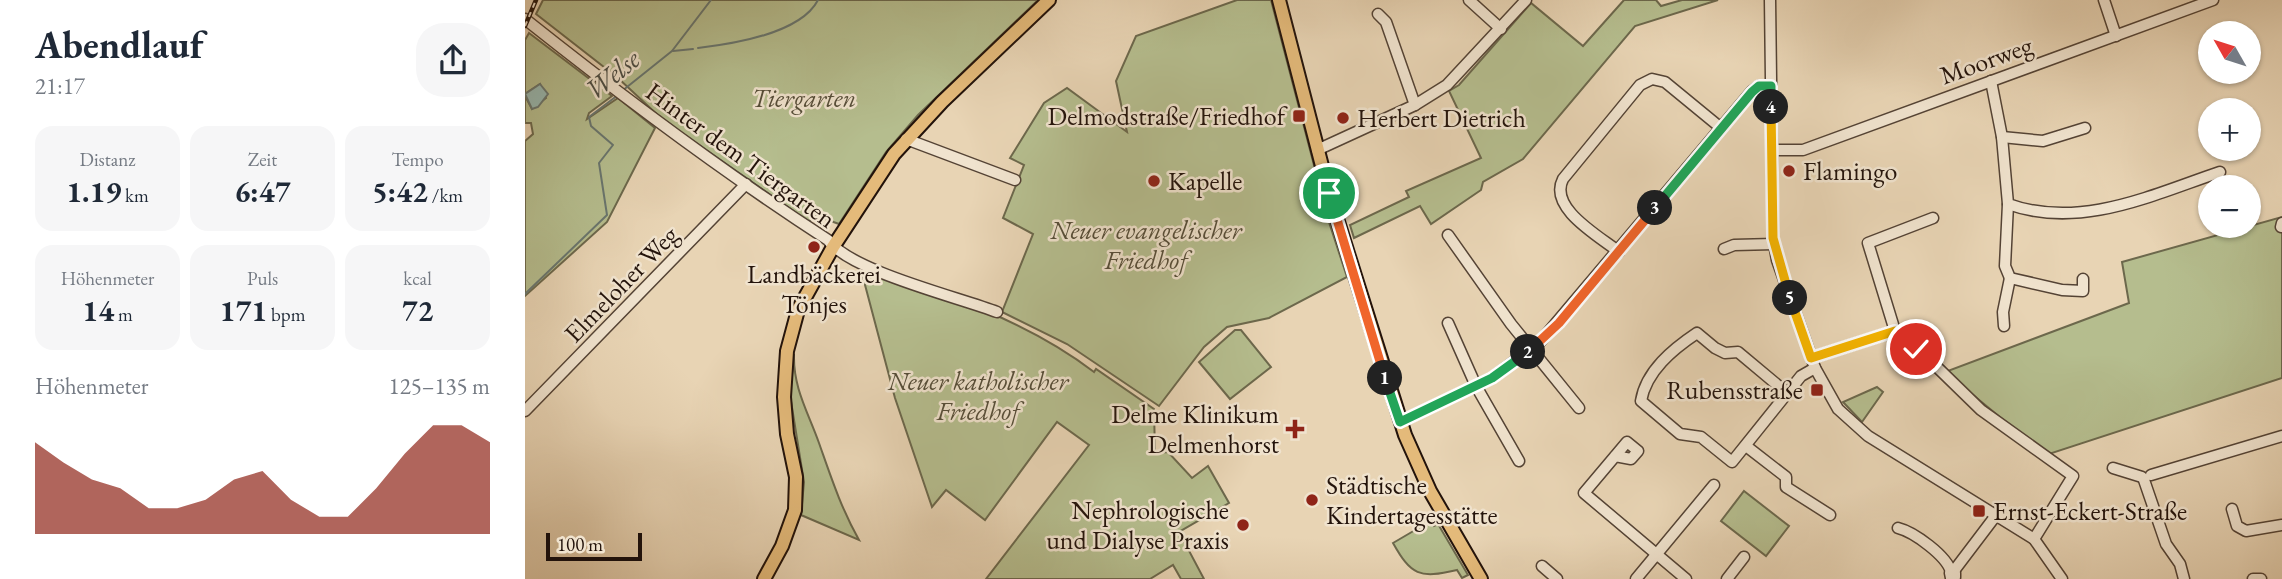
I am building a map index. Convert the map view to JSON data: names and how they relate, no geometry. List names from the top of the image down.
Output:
{
  "streets": {
    "street": ["Moorweg", "Hinter dem Tiergarten", "Elmeloher Weg"]
  },
  "crossings": [
    ["Hinter dem Tiergarten", "Elmeloher Weg"]
  ],
  "water": ["Welse"],
  "parks": ["Tiergarten", "Neuer evangelischer Friedhof", "Neuer katholischer Friedhof"],
  "places": {
    "transit": ["Delmodstraße/Friedhof", "Rubensstraße", "Ernst-Eckert-Straße"],
    "other": [
      "Herbert Dietrich",
      "Flamingo",
      "Kapelle",
      "Landbäckerei Tönjes",
      "Städtische Kindertagesstätte",
      "Nephrologische und Dialyse Praxis"
    ],
    "health": ["Delme Klinikum Delmenhorst"]
  },
  "scale_bar": "100 m",
  "north": "top left",
  "page": {
    "heading": ["Abendlauf", "21:17"],
    "map_buttons": ["+", "−"],
    "pins": [
      "4",
      "3",
      "5",
      "2",
      "1"
    ],
    "stats": [
      ["Distanz", "1.19 km"],
      ["Zeit", "6:47"],
      ["Tempo", "5:42 /km"],
      ["Höhenmeter", "14 m"],
      ["Puls", "171 bpm"],
      ["kcal", "72"]
    ],
    "chart": ["Höhenmeter", "125–135 m"],
    "scale": "100 m"
  }
}
